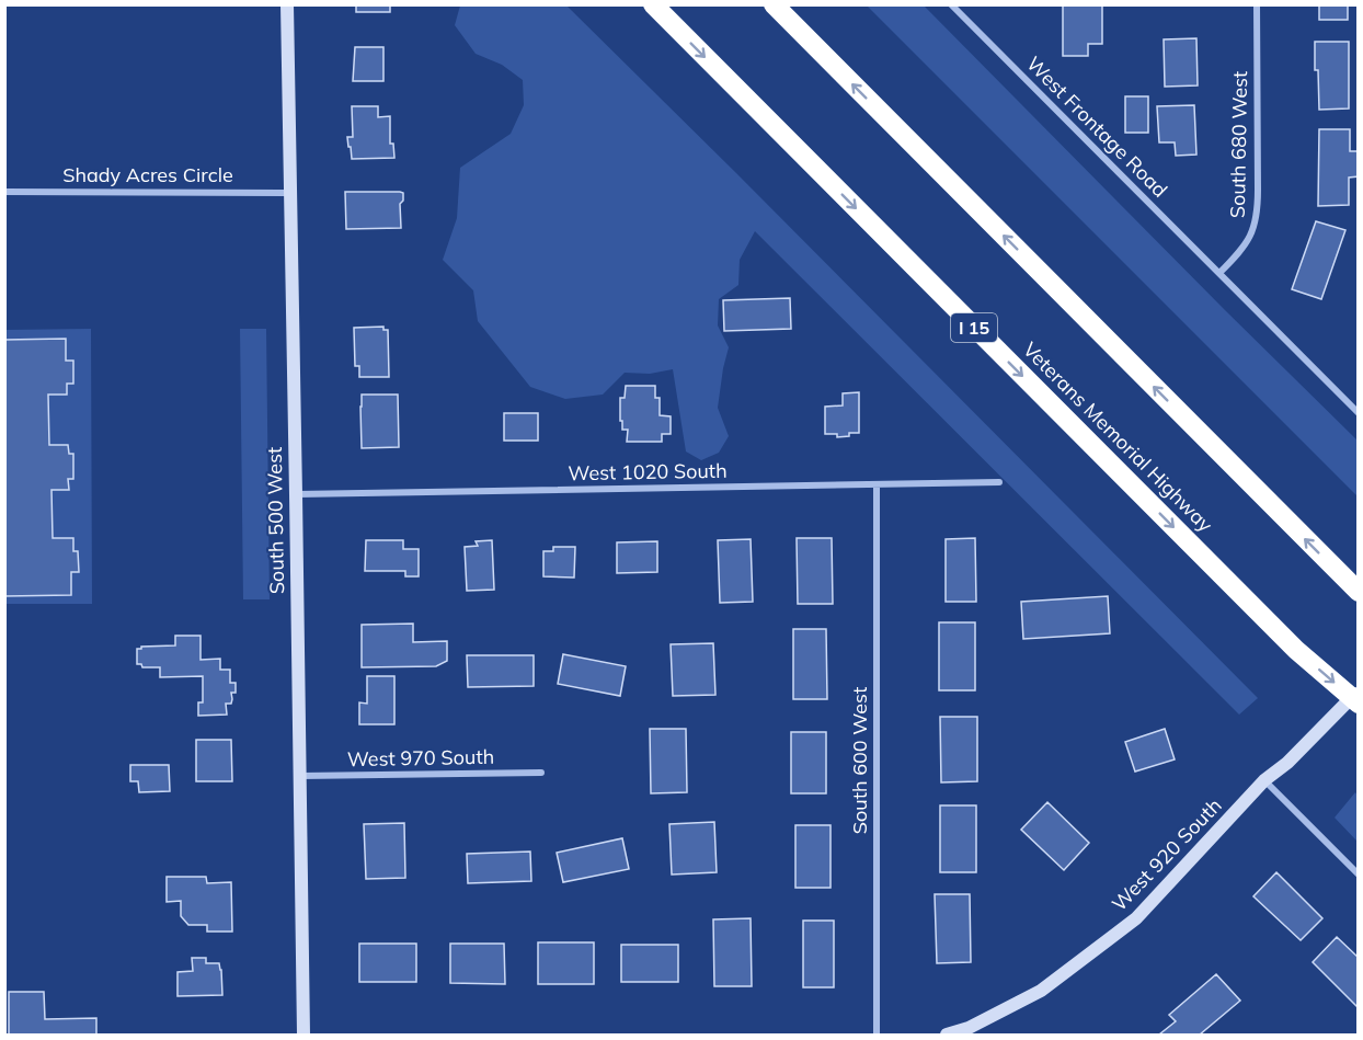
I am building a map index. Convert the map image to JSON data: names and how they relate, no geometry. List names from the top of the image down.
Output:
{
  "streets": {
    "highway": ["I 15", "Veterans Memorial Highway"],
    "main road": ["South 500 West", "West 920 South"],
    "street": [
      "West Frontage Road",
      "South 680 West",
      "Shady Acres Circle",
      "West 1020 South",
      "West 970 South",
      "South 600 West"
    ]
  },
  "crossings": [
    ["West Frontage Road", "South 680 West"],
    ["Shady Acres Circle", "South 500 West"],
    ["West 1020 South", "South 500 West"],
    ["West 1020 South", "South 600 West"],
    ["South 500 West", "West 970 South"]
  ]
}
